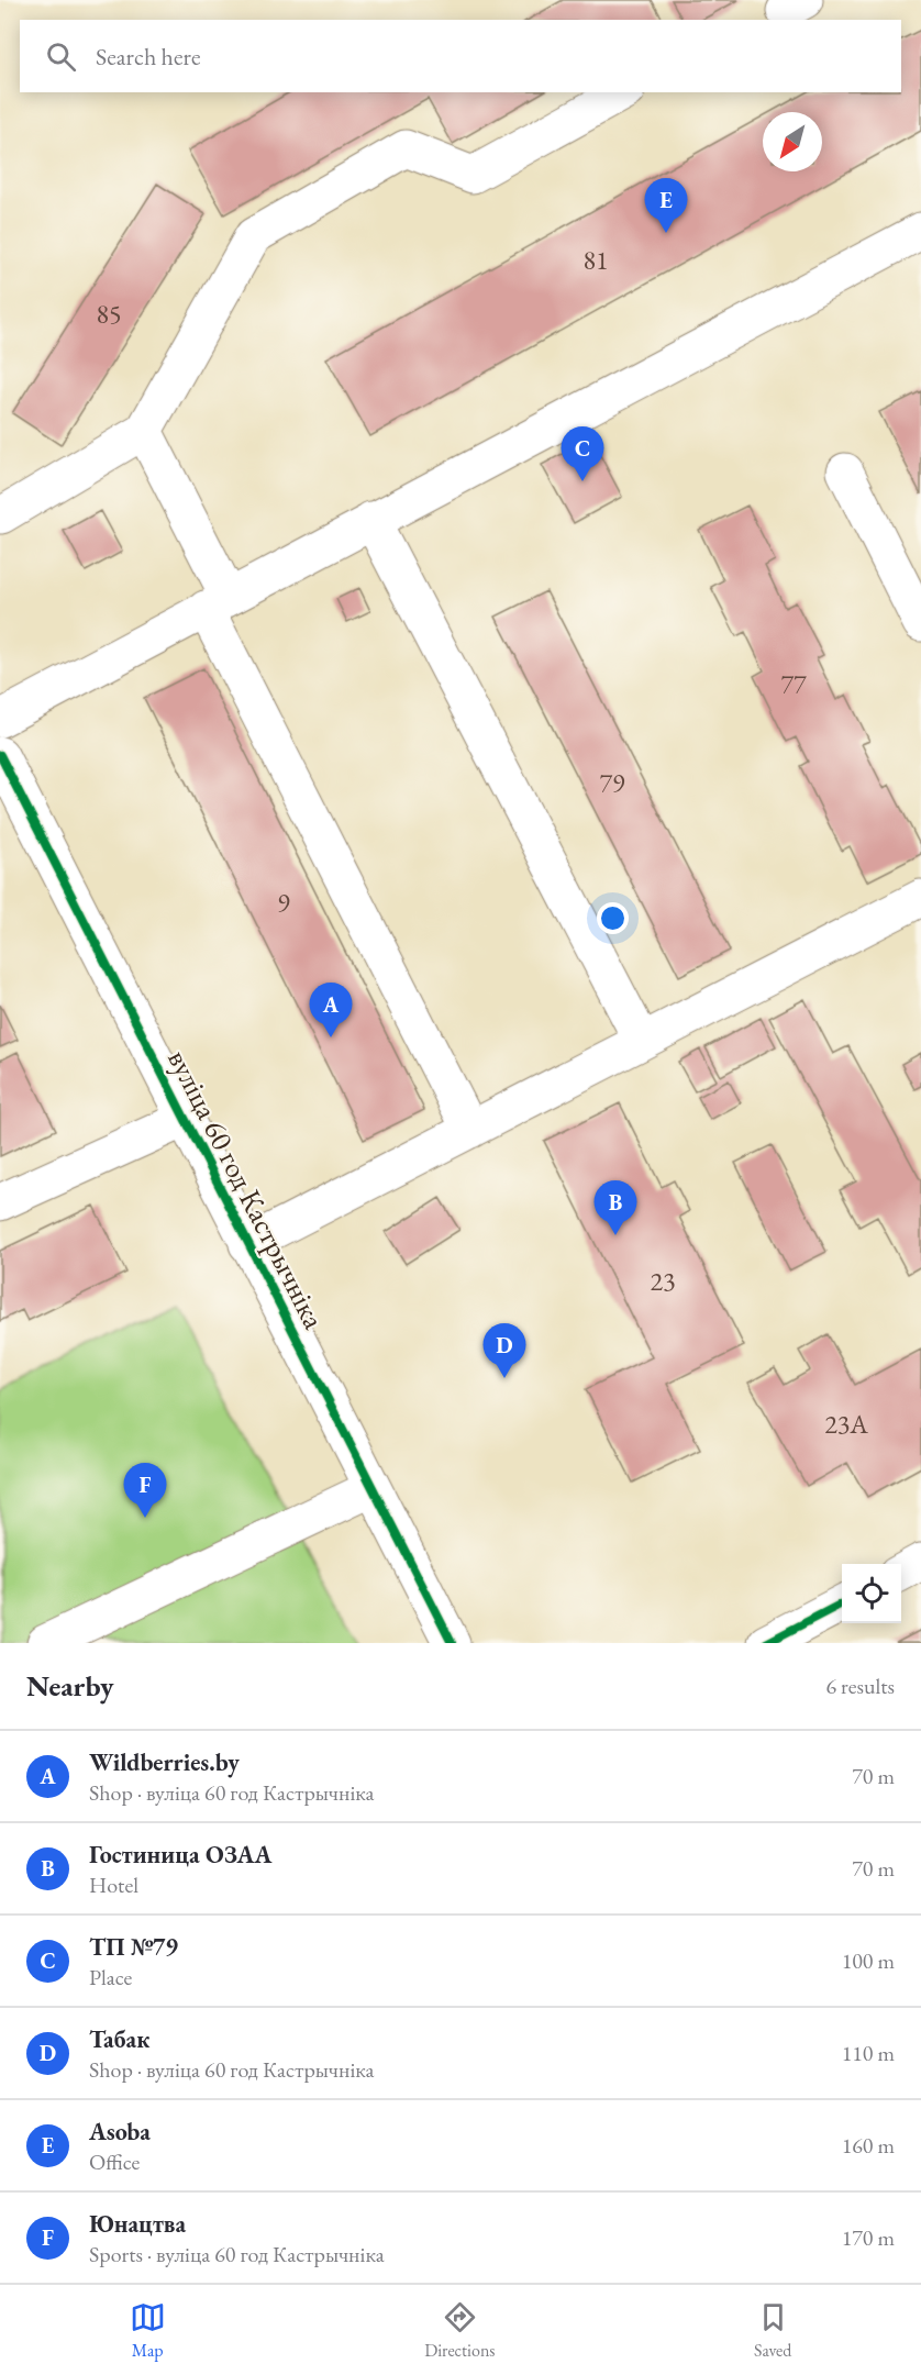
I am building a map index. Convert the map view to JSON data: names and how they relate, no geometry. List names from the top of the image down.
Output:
{
  "streets": {
    "street": ["вуліца 60 год Кастрычніка"]
  },
  "house_numbers": [
    "81",
    "85",
    "77",
    "79",
    "9",
    "23",
    "23А"
  ],
  "north": "bottom left",
  "page": {
    "search": "Search here",
    "pins": [
      "E",
      "C",
      "A",
      "B",
      "D",
      "F"
    ],
    "heading": ["Nearby", "6 results"],
    "list": [
      {
        "mark": "A",
        "name": "Wildberries.by",
        "note": "Shop · вуліца 60 год Кастрычніка",
        "value": "70 m"
      },
      {
        "mark": "B",
        "name": "Гостиница ОЗАА",
        "note": "Hotel",
        "value": "70 m"
      },
      {
        "mark": "C",
        "name": "ТП №79",
        "note": "Place",
        "value": "100 m"
      },
      {
        "mark": "D",
        "name": "Табак",
        "note": "Shop · вуліца 60 год Кастрычніка",
        "value": "110 m"
      },
      {
        "mark": "E",
        "name": "Asoba",
        "note": "Office",
        "value": "160 m"
      },
      {
        "mark": "F",
        "name": "Юнацтва",
        "note": "Sports · вуліца 60 год Кастрычніка",
        "value": "170 m"
      }
    ],
    "nav": ["Map", "Directions", "Saved"]
  }
}
